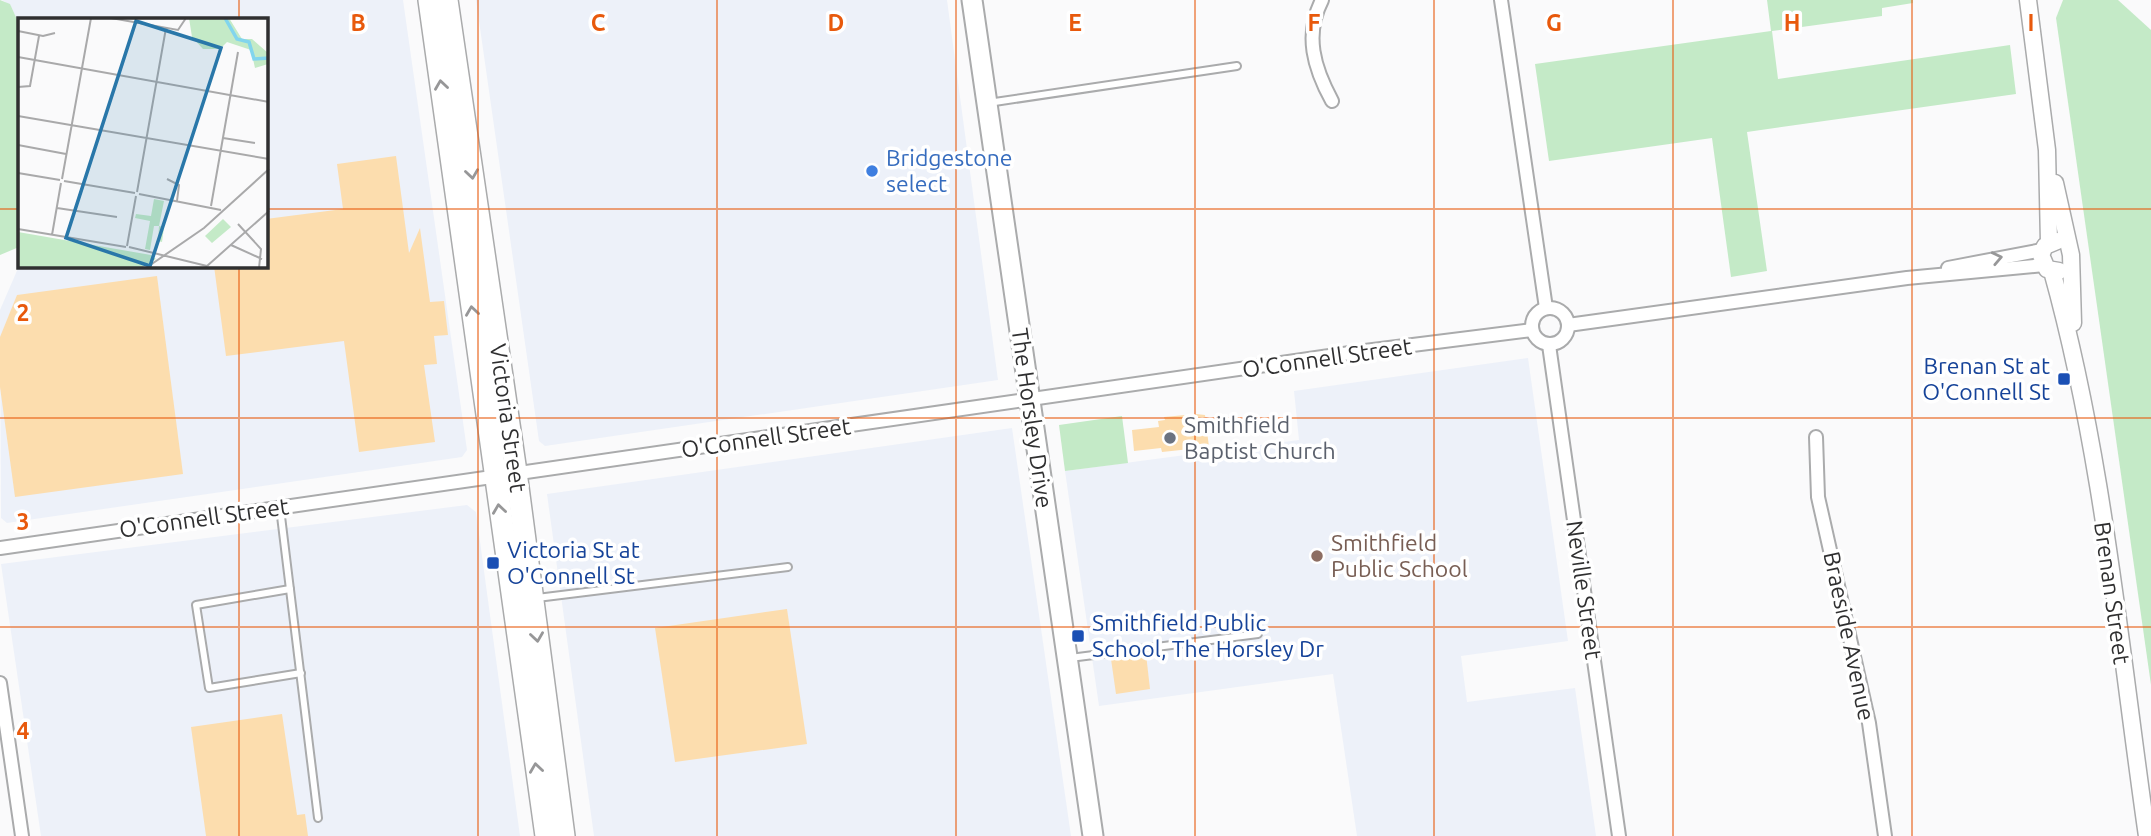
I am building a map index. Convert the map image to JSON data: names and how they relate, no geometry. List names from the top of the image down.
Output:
{
  "streets": {
    "main road": ["Victoria Street", "The Horsley Drive"],
    "street": [
      "O'Connell Street",
      "Neville Street",
      "Brenan Street",
      "Braeside Avenue"
    ]
  },
  "crossings": [
    ["O'Connell Street", "Victoria Street"],
    ["O'Connell Street", "The Horsley Drive"],
    ["O'Connell Street", "Neville Street"]
  ],
  "places": {
    "other": ["Bridgestone select", "Smithfield Baptist Church", "Smithfield Public School"],
    "transit": ["Brenan St at O'Connell St", "Victoria St at O'Connell St", "Smithfield Public School, The Horsley Dr"]
  },
  "grid": {
    "columns": [
      "B",
      "C",
      "D",
      "E",
      "F",
      "G",
      "H",
      "I"
    ],
    "rows": ["2", "3", "4"]
  }
}
